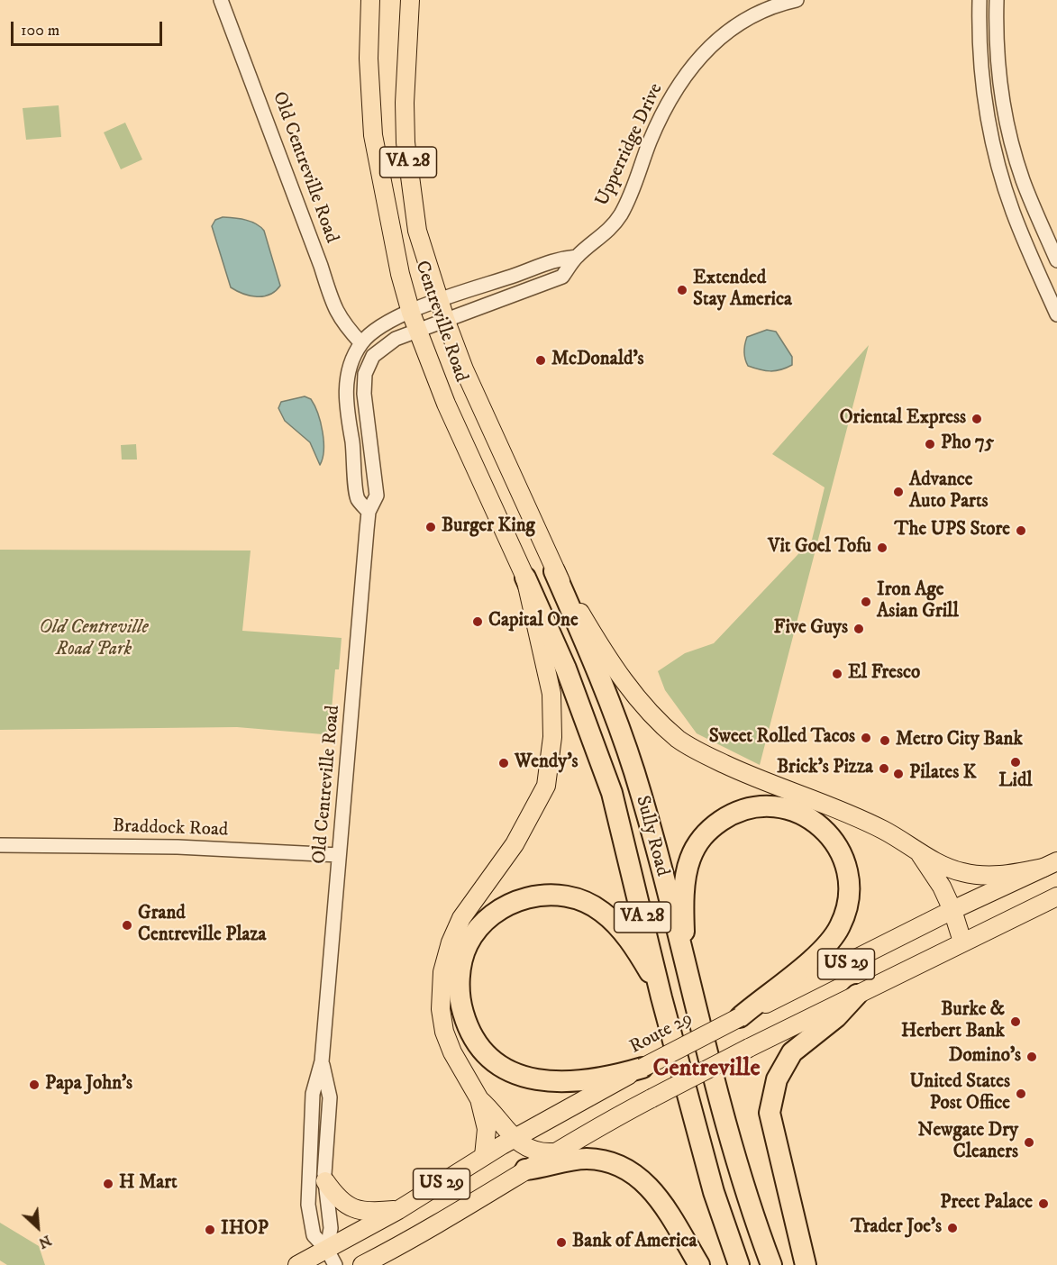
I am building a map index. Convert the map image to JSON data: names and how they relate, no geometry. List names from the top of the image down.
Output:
{
  "streets": {
    "highway": ["VA 28", "Sully Road"],
    "main road": ["Centreville Road", "US 29", "Route 29"],
    "street": ["Upperridge Drive", "Old Centreville Road", "Braddock Road"]
  },
  "crossings": [
    ["Upperridge Drive", "Old Centreville Road"],
    ["Upperridge Drive", "Centreville Road"],
    ["Old Centreville Road", "Centreville Road"],
    ["Old Centreville Road", "Braddock Road"],
    ["Old Centreville Road", "Route 29"],
    ["Centreville Road", "Sully Road"]
  ],
  "districts": ["Centreville"],
  "parks": ["Old Centreville Road Park"],
  "places": [
    "Extended Stay America",
    "McDonald's",
    "Oriental Express",
    "Pho 75",
    "Advance Auto Parts",
    "Burger King",
    "The UPS Store",
    "Vit Goel Tofu",
    "Iron Age Asian Grill",
    "Capital One",
    "Five Guys",
    "El Fresco",
    "Sweet Rolled Tacos",
    "Metro City Bank",
    "Lidl",
    "Wendy's",
    "Brick's Pizza",
    "Pilates K",
    "Grand Centreville Plaza",
    "Burke & Herbert Bank",
    "Domino's",
    "Papa John's",
    "United States Post Office",
    "Newgate Dry Cleaners",
    "H Mart",
    "Preet Palace",
    "Trader Joe's",
    "IHOP",
    "Bank of America"
  ],
  "scale_bar": "100 m",
  "north": "bottom right"
}
